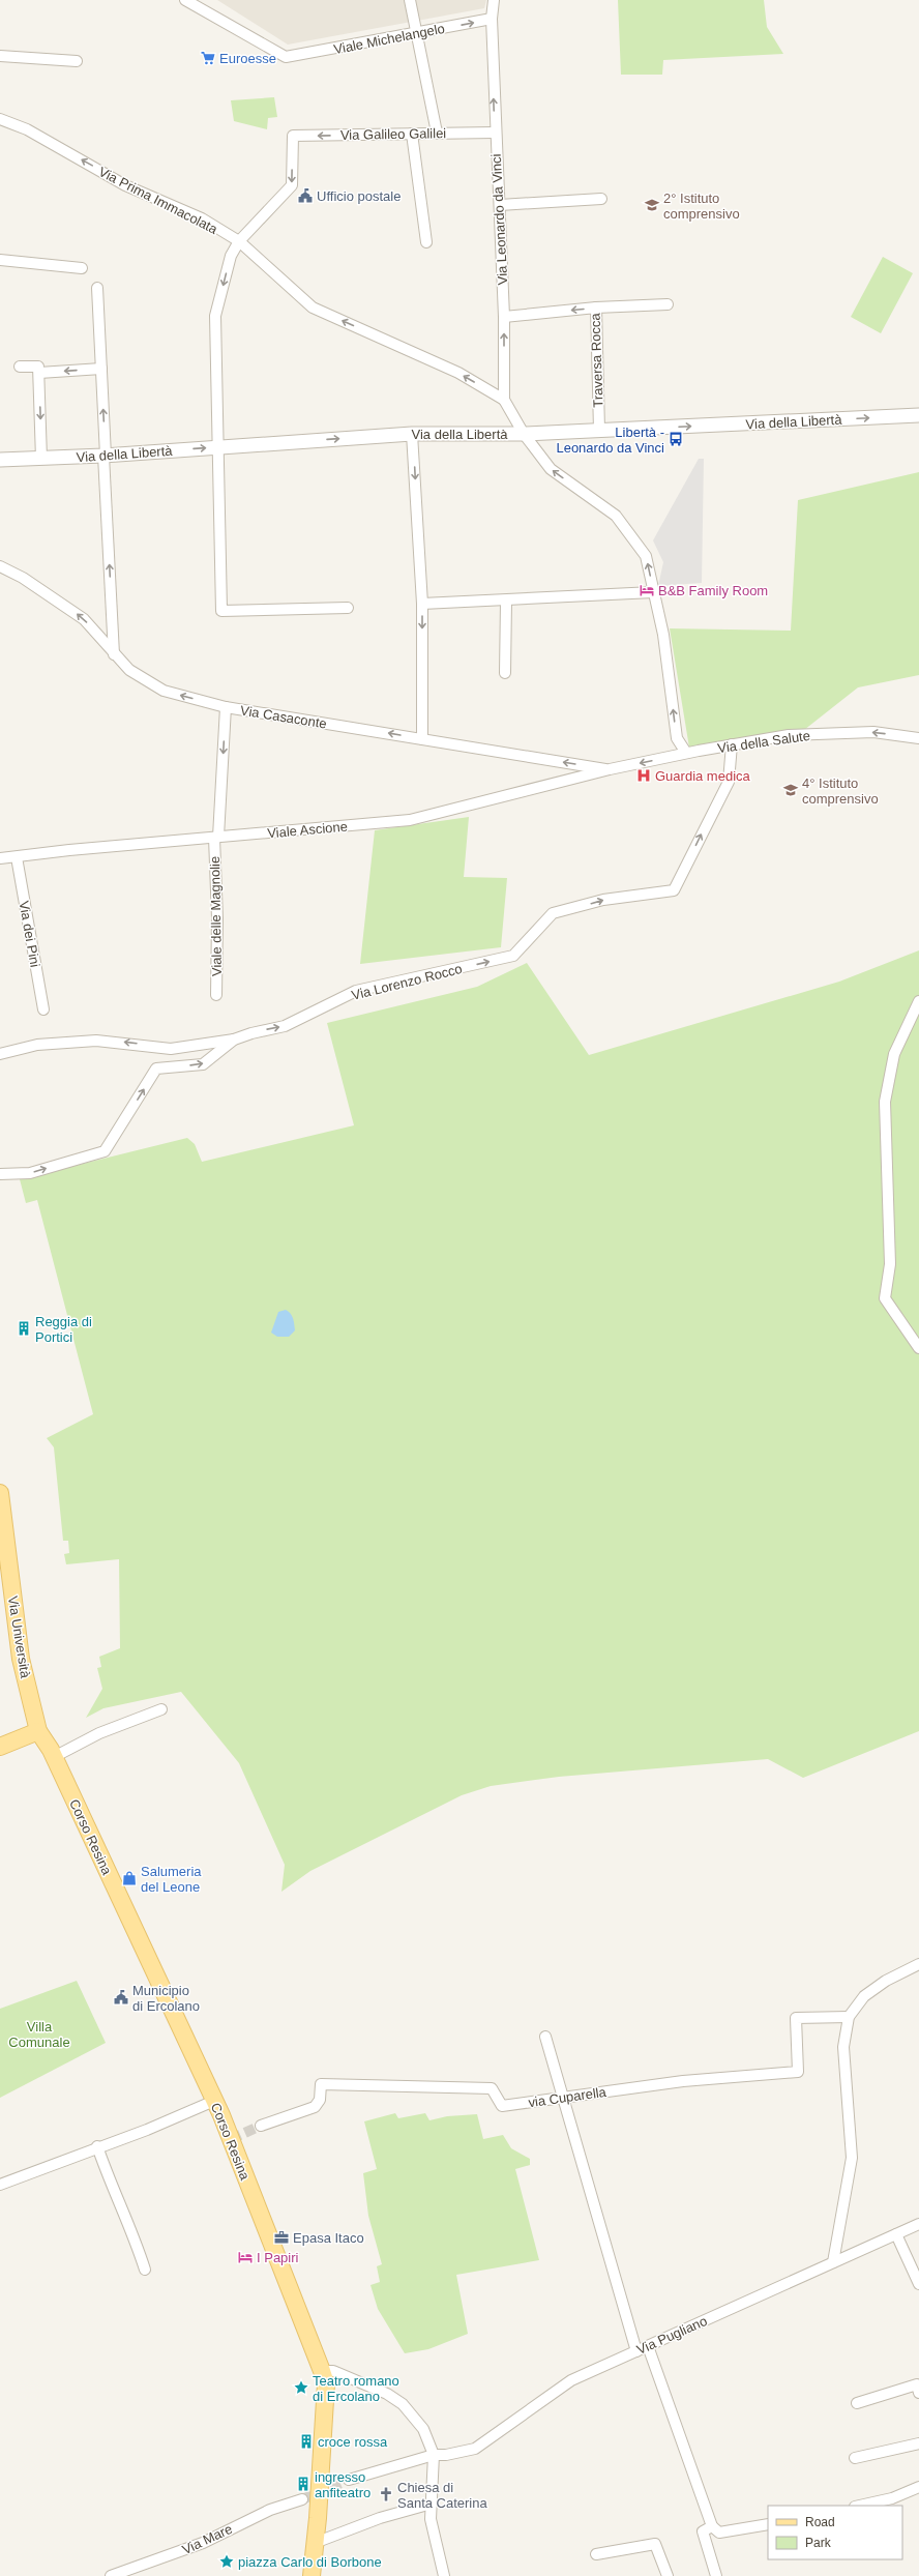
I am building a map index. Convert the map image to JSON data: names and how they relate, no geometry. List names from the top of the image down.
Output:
{
  "streets": {
    "main road": ["Via Università", "Corso Resina"],
    "street": [
      "Viale Michelangelo",
      "Via Galileo Galilei",
      "Via Prima Immacolata",
      "Via Leonardo da Vinci",
      "Traversa Rocca",
      "Via della Libertà",
      "Via Casaconte",
      "Via della Salute",
      "Viale Ascione",
      "Viale delle Magnolie",
      "Via dei Pini",
      "Via Lorenzo Rocco",
      "via Cuparella",
      "Via Pugliano",
      "Via Mare"
    ]
  },
  "crossings": [
    ["Viale Michelangelo", "Via Leonardo da Vinci"],
    ["Via Galileo Galilei", "Via Prima Immacolata"],
    ["Via Galileo Galilei", "Via Leonardo da Vinci"],
    ["Via Prima Immacolata", "Via Leonardo da Vinci"],
    ["Via Leonardo da Vinci", "Traversa Rocca"],
    ["Via Leonardo da Vinci", "Via della Libertà"],
    ["Via Leonardo da Vinci", "Via della Salute"],
    ["Traversa Rocca", "Via della Libertà"],
    ["Via Casaconte", "Via della Salute"],
    ["Via Casaconte", "Viale Ascione"],
    ["Via Casaconte", "Viale delle Magnolie"],
    ["Via della Salute", "Viale Ascione"],
    ["Via della Salute", "Via Lorenzo Rocco"],
    ["Viale Ascione", "Viale delle Magnolie"],
    ["Viale Ascione", "Via dei Pini"],
    ["Via Università", "Corso Resina"]
  ],
  "one_way": [
    "Via Galileo Galilei",
    "Via Prima Immacolata",
    "Via Leonardo da Vinci",
    "Traversa Rocca",
    "Via della Libertà",
    "Via Casaconte",
    "Via della Salute",
    "Viale delle Magnolie",
    "Via Lorenzo Rocco"
  ],
  "parks": ["Villa Comunale"],
  "places": {
    "supermarket": ["Euroesse"],
    "public building": ["Ufficio postale", "Municipio di Ercolano"],
    "school or university": ["2° Istituto comprensivo", "4° Istituto comprensivo"],
    "bus stop": ["Libertà - Leonardo da Vinci"],
    "hotel": ["B&B Family Room", "I Papiri"],
    "hospital": ["Guardia medica"],
    "building": ["Reggia di Portici", "croce rossa", "ingresso anfiteatro"],
    "shop": ["Salumeria del Leone"],
    "office": ["Epasa Itaco"],
    "place": ["Teatro romano di Ercolano", "piazza Carlo di Borbone"],
    "church": ["Chiesa di Santa Caterina"]
  },
  "legend": ["Road", "Park"]
}
